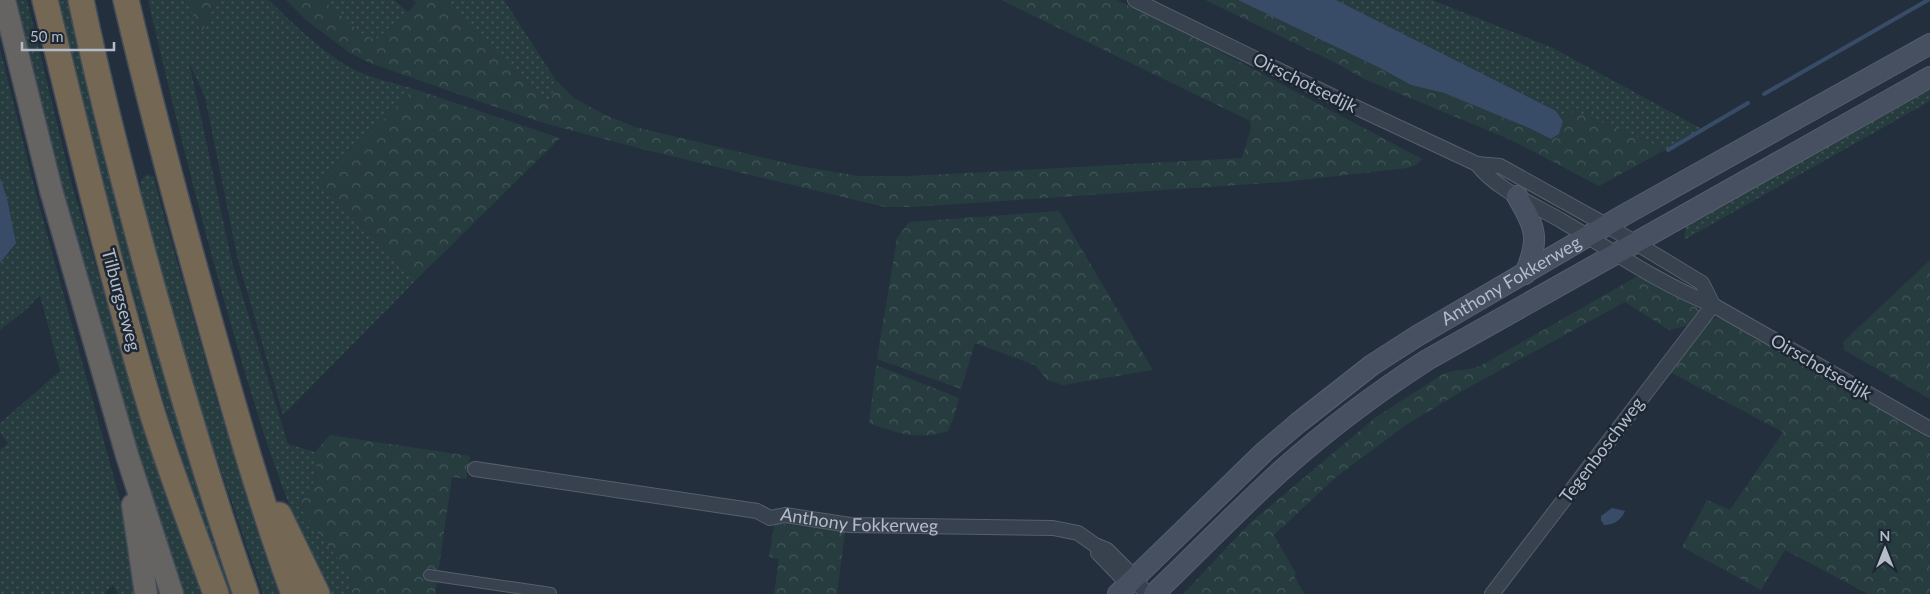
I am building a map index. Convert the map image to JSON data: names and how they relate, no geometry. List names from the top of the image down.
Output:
{
  "streets": {
    "highway": ["Tilburgseweg"],
    "main road": ["Anthony Fokkerweg"],
    "street": ["Oirschotsedijk", "Tegenboschweg"]
  },
  "crossings": [
    ["Oirschotsedijk", "Anthony Fokkerweg"],
    ["Oirschotsedijk", "Tegenboschweg"]
  ],
  "scale_bar": "50 m",
  "north": "top"
}
